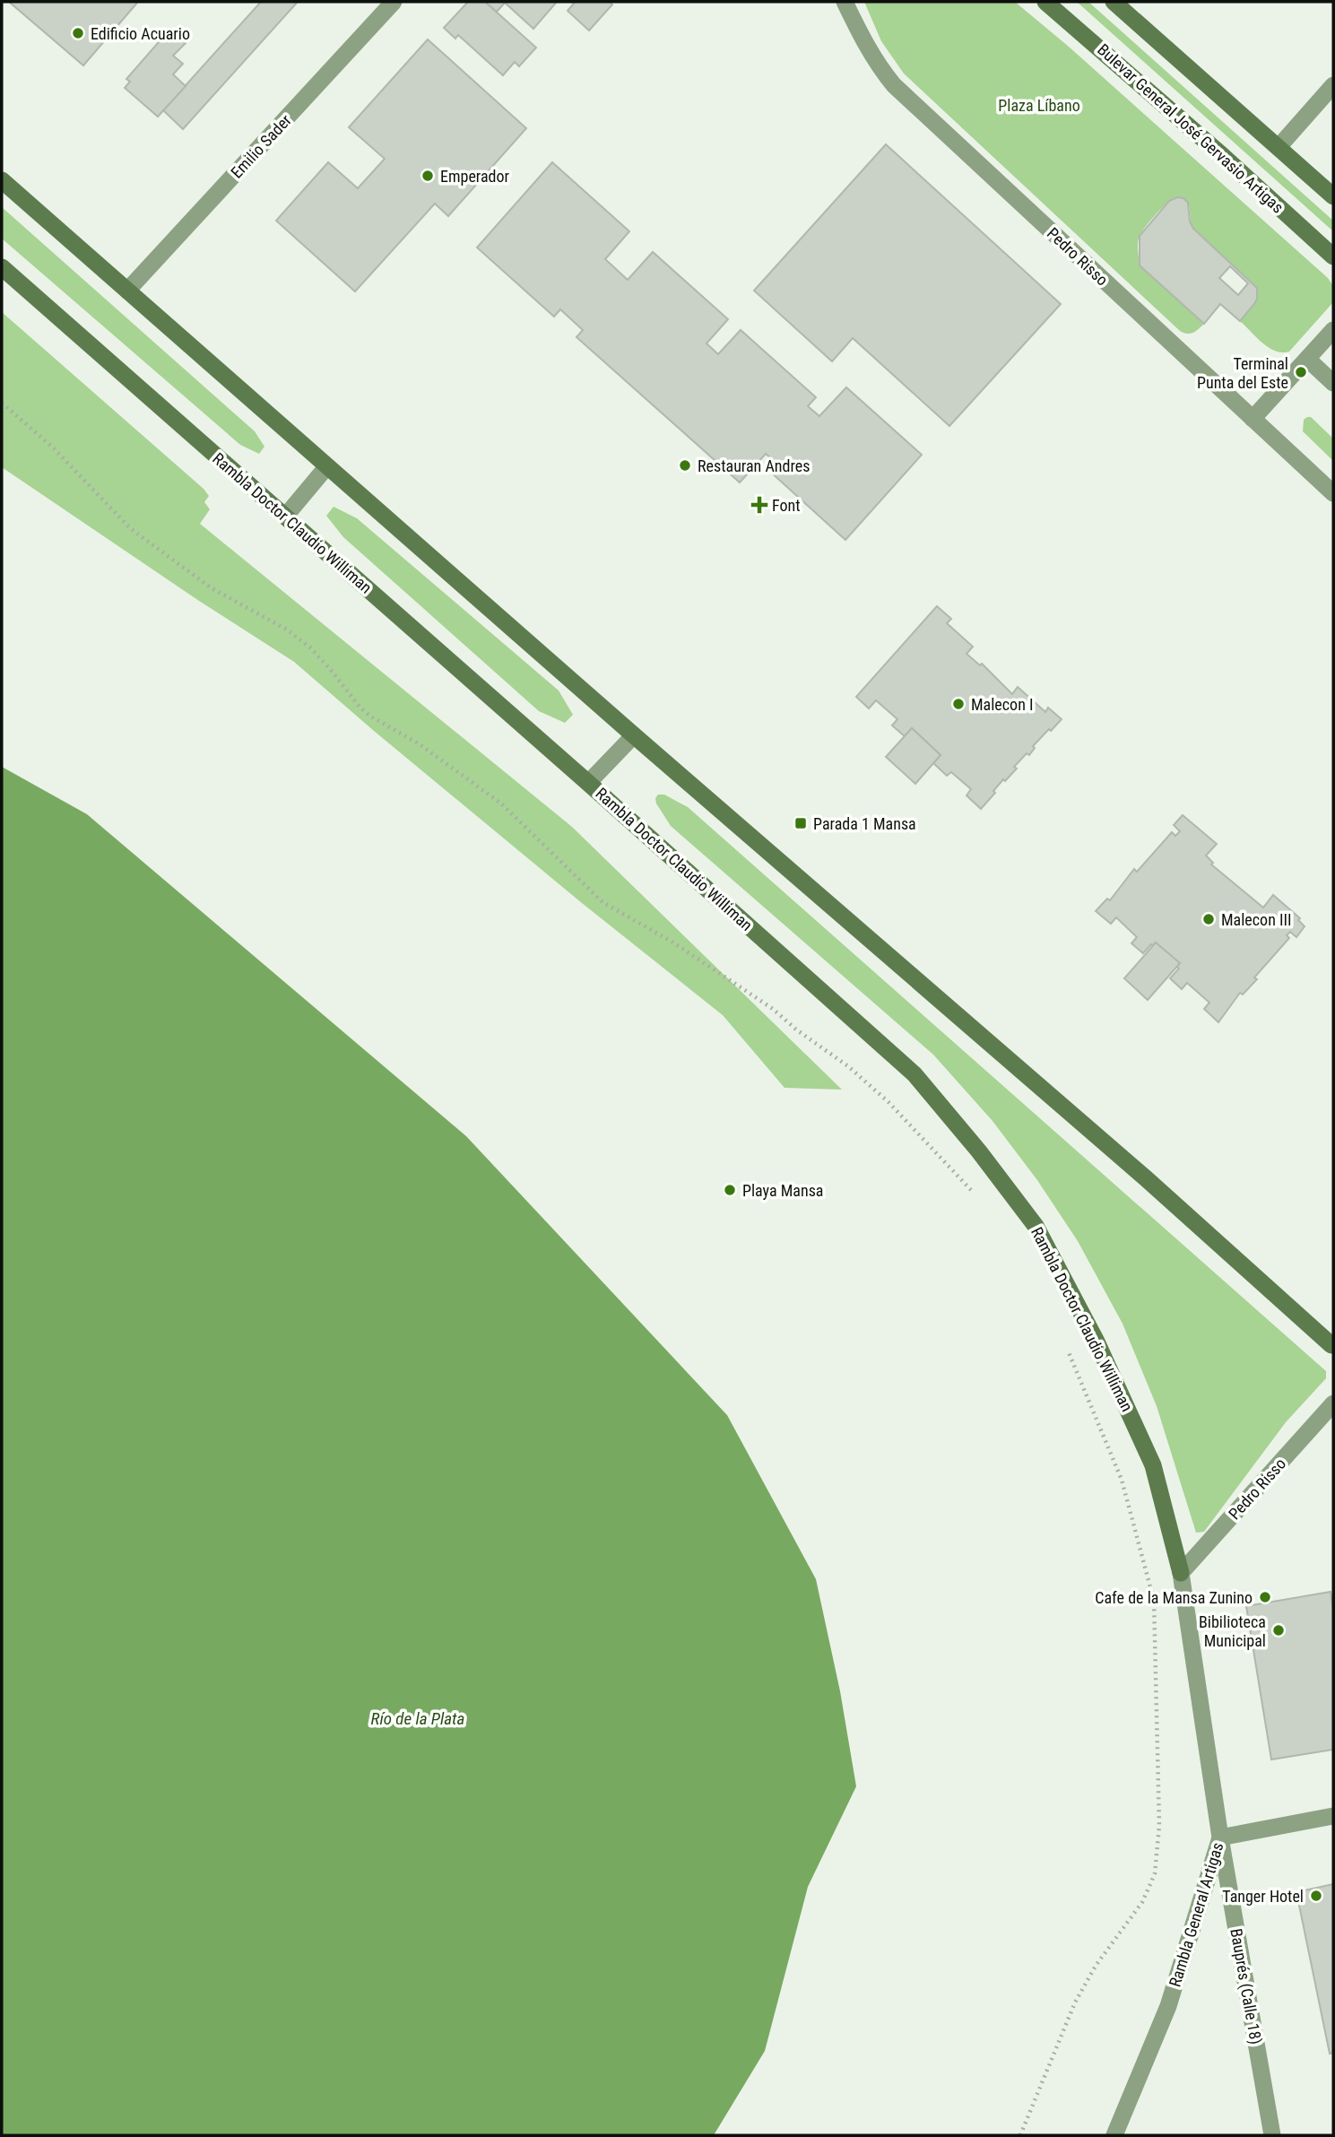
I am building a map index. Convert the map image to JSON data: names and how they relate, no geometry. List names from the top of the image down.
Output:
{
  "streets": {
    "main road": ["Bulevar General José Gervasio Artigas", "Rambla Doctor Claudio Williman"],
    "street": [
      "Emilio Sader",
      "Pedro Risso",
      "Rambla General Artigas",
      "Bauprés (Calle 18)"
    ]
  },
  "crossings": [
    ["Pedro Risso", "Rambla Doctor Claudio Williman"],
    ["Pedro Risso", "Rambla General Artigas"],
    ["Rambla Doctor Claudio Williman", "Rambla General Artigas"],
    ["Rambla General Artigas", "Bauprés (Calle 18)"]
  ],
  "water": ["Río de la Plata"],
  "parks": ["Plaza Líbano"],
  "places": {
    "other": [
      "Edificio Acuario",
      "Emperador",
      "Terminal Punta del Este",
      "Restauran Andres",
      "Malecon I",
      "Malecon III",
      "Playa Mansa",
      "Cafe de la Mansa Zunino",
      "Bibilioteca Municipal",
      "Tanger Hotel"
    ],
    "health": ["Font"],
    "transit": ["Parada 1 Mansa"]
  }
}
